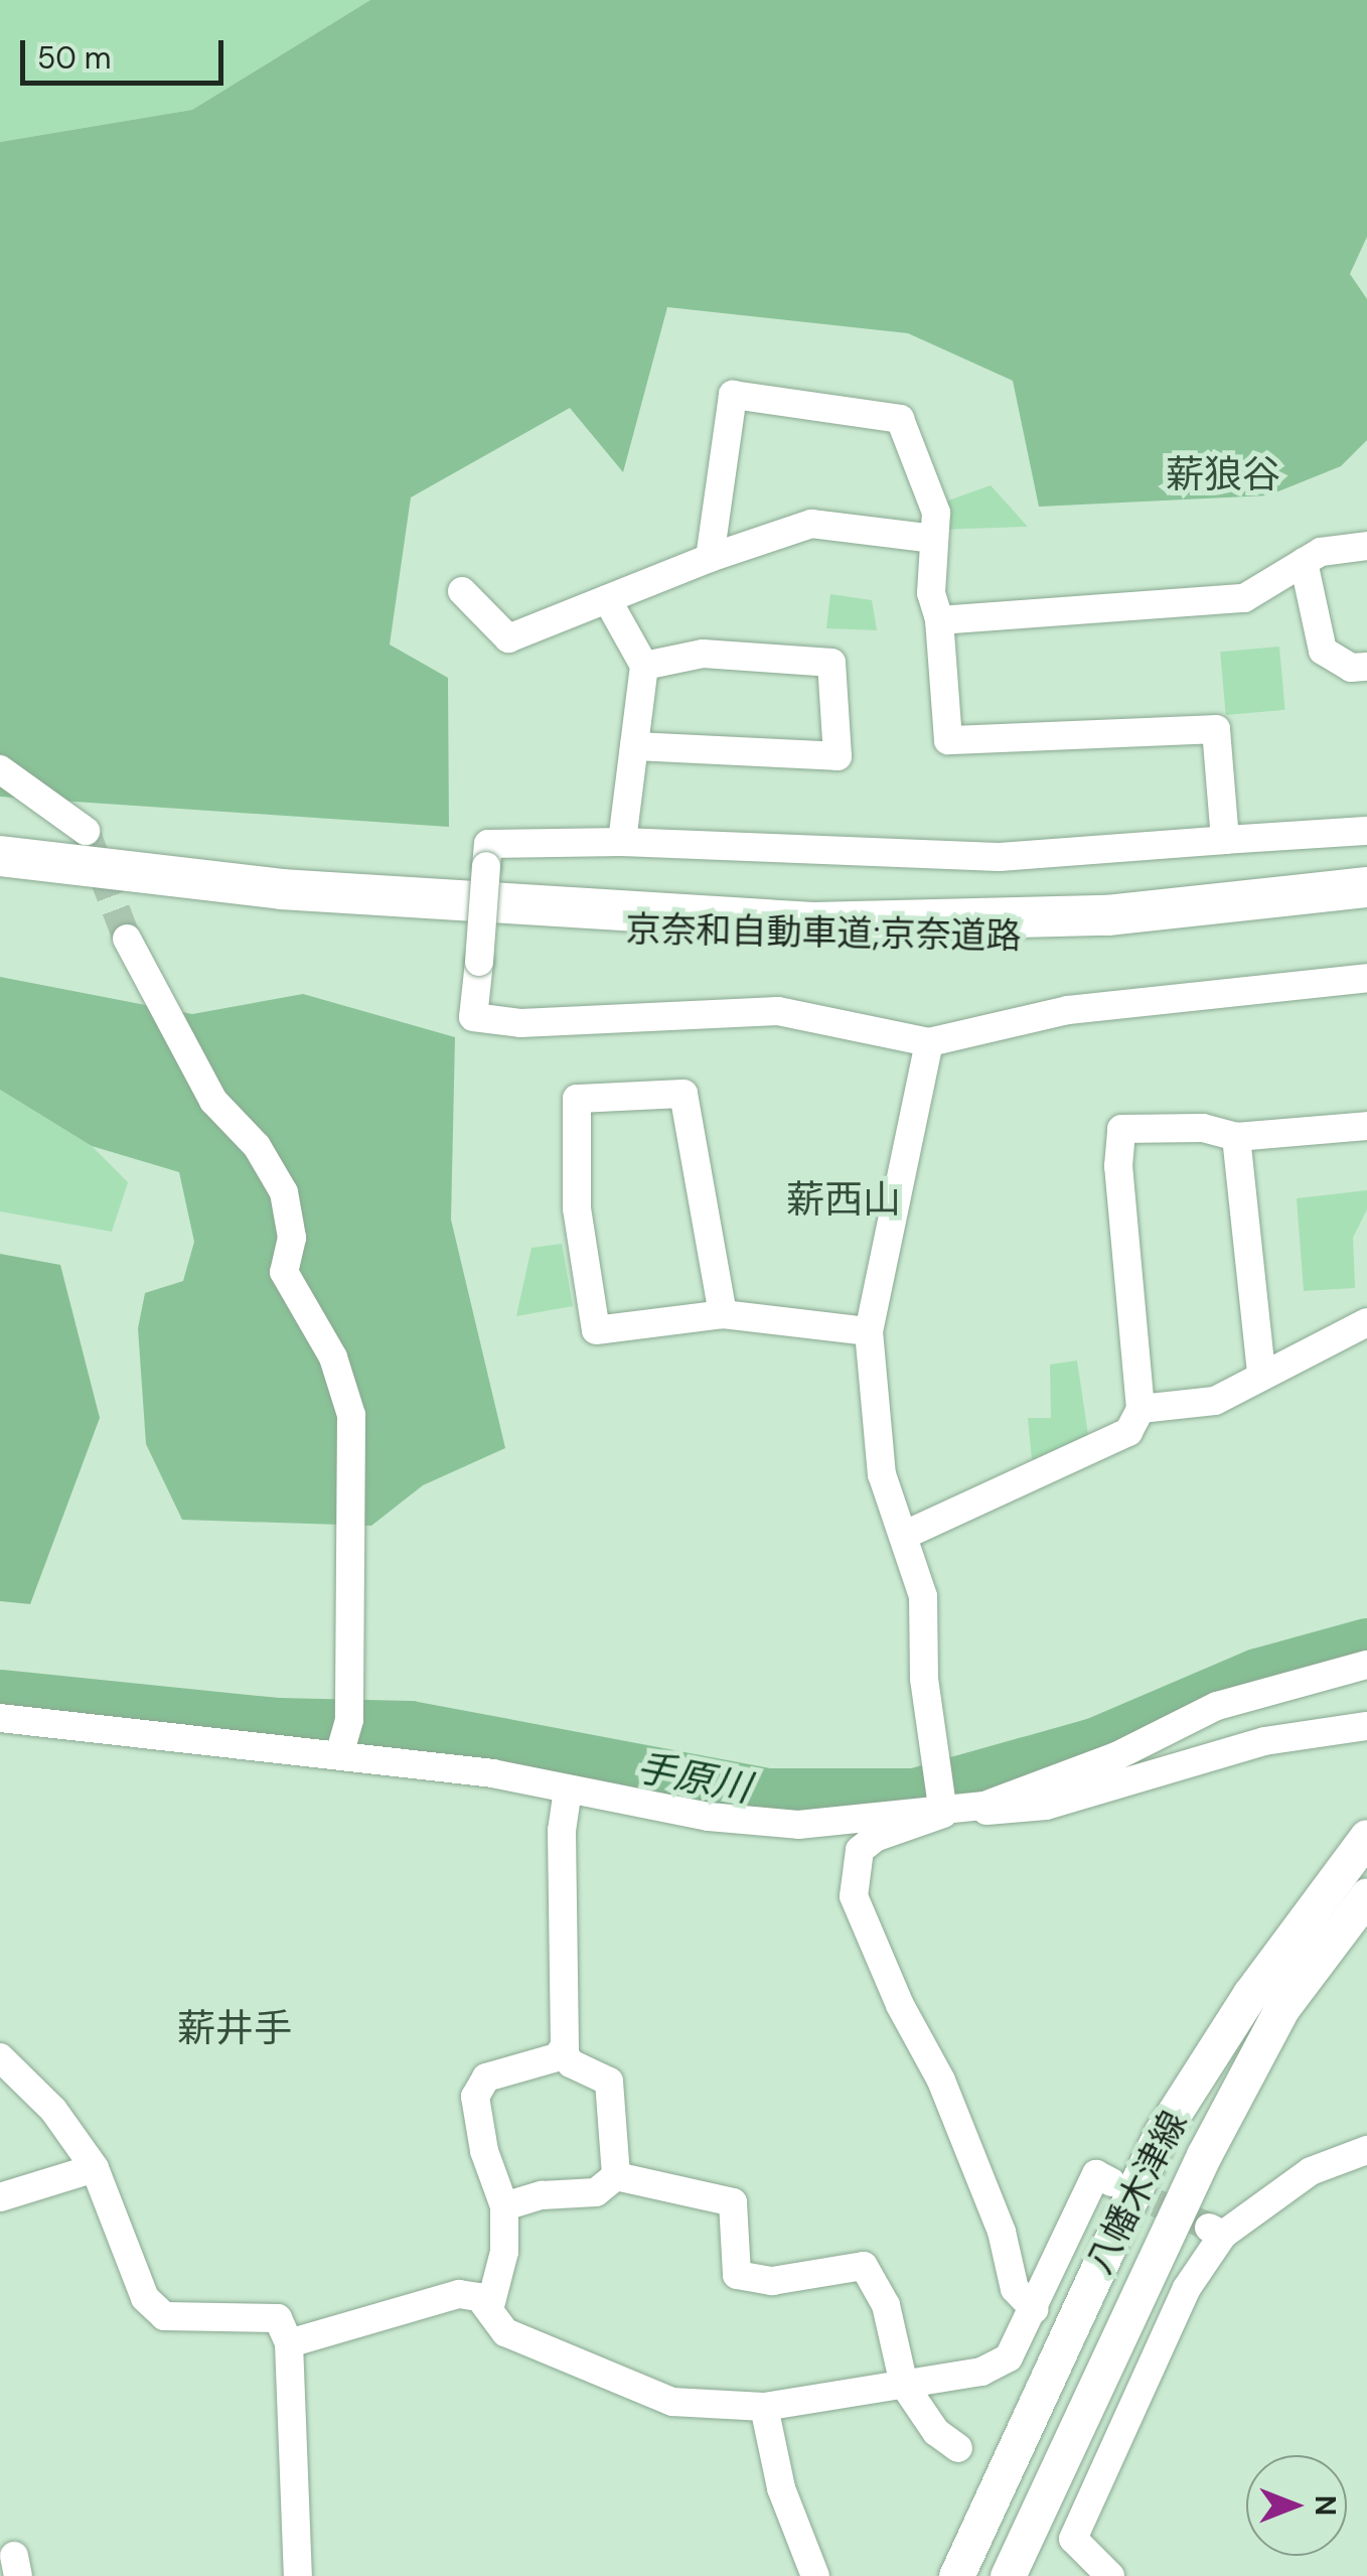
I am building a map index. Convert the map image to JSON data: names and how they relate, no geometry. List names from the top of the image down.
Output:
{
  "streets": {
    "highway": ["京奈和自動車道;京奈道路"],
    "main road": ["八幡木津線"]
  },
  "districts": ["薪狼谷", "薪西山", "薪井手"],
  "water": ["手原川"],
  "scale_bar": "50 m",
  "north": "right"
}
